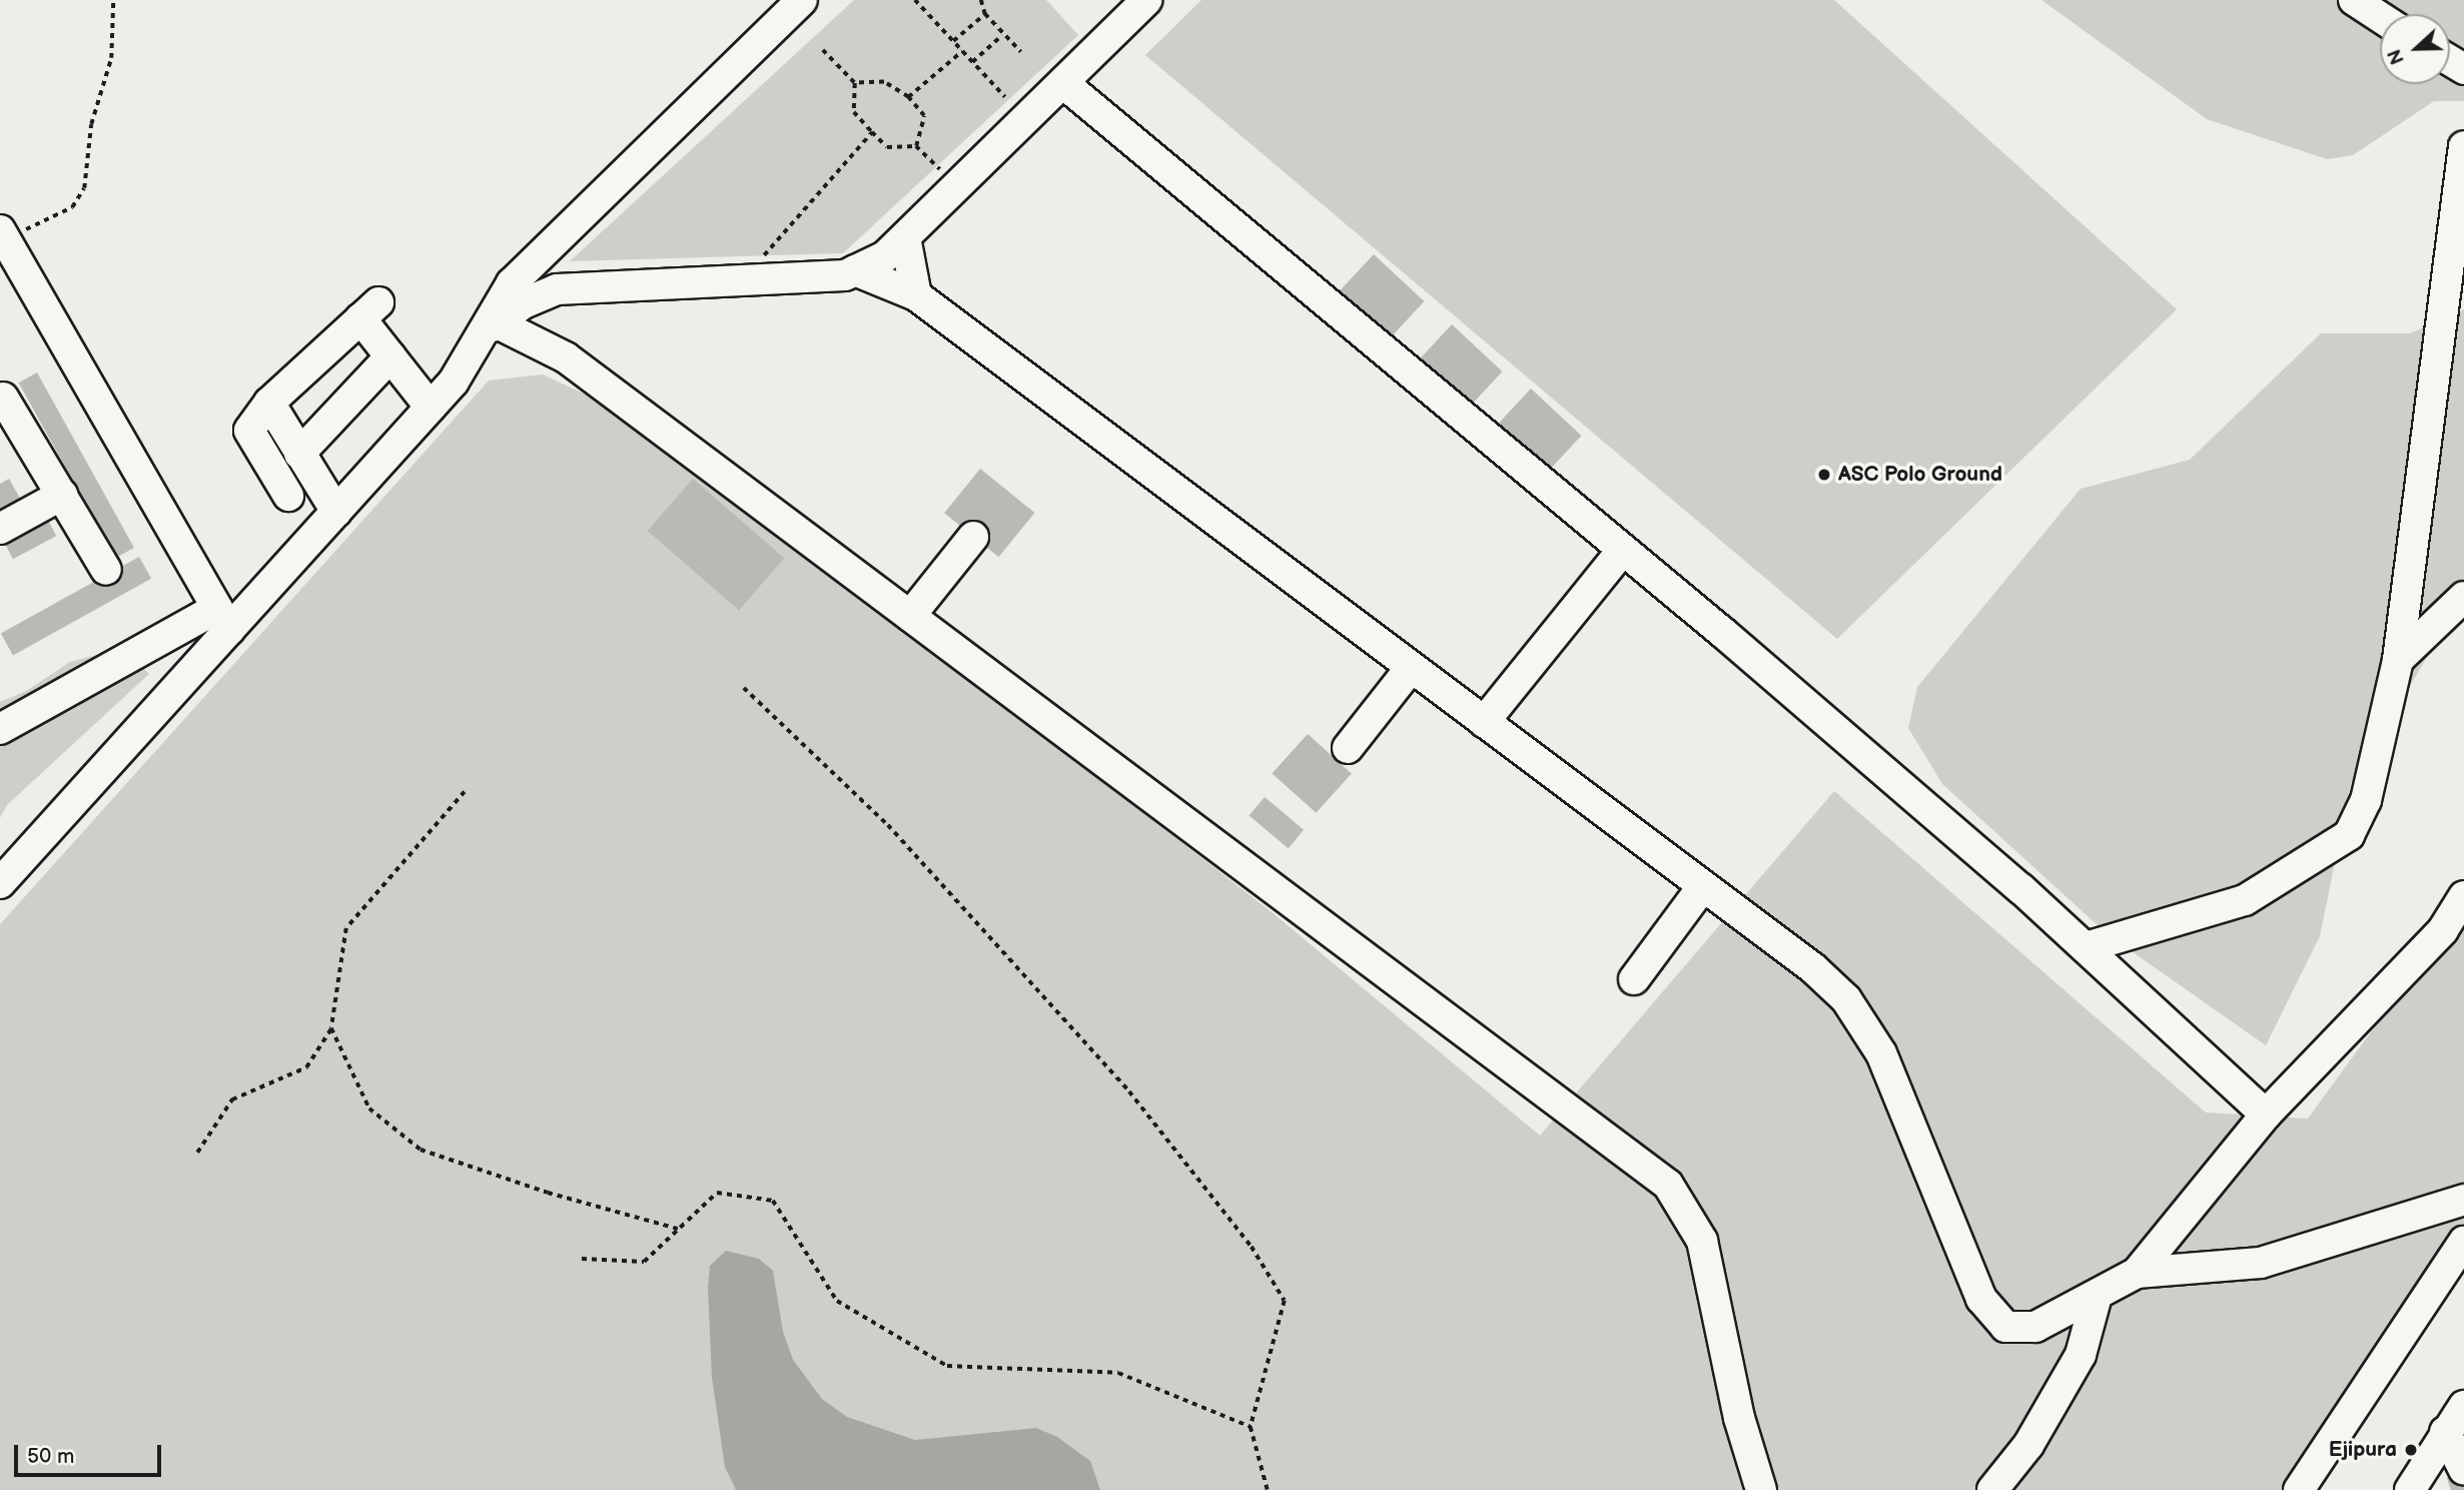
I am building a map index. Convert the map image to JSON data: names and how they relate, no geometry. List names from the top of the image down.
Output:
{
  "places": ["ASC Polo Ground", "Ejipura"],
  "scale_bar": "50 m",
  "north": "left"
}
